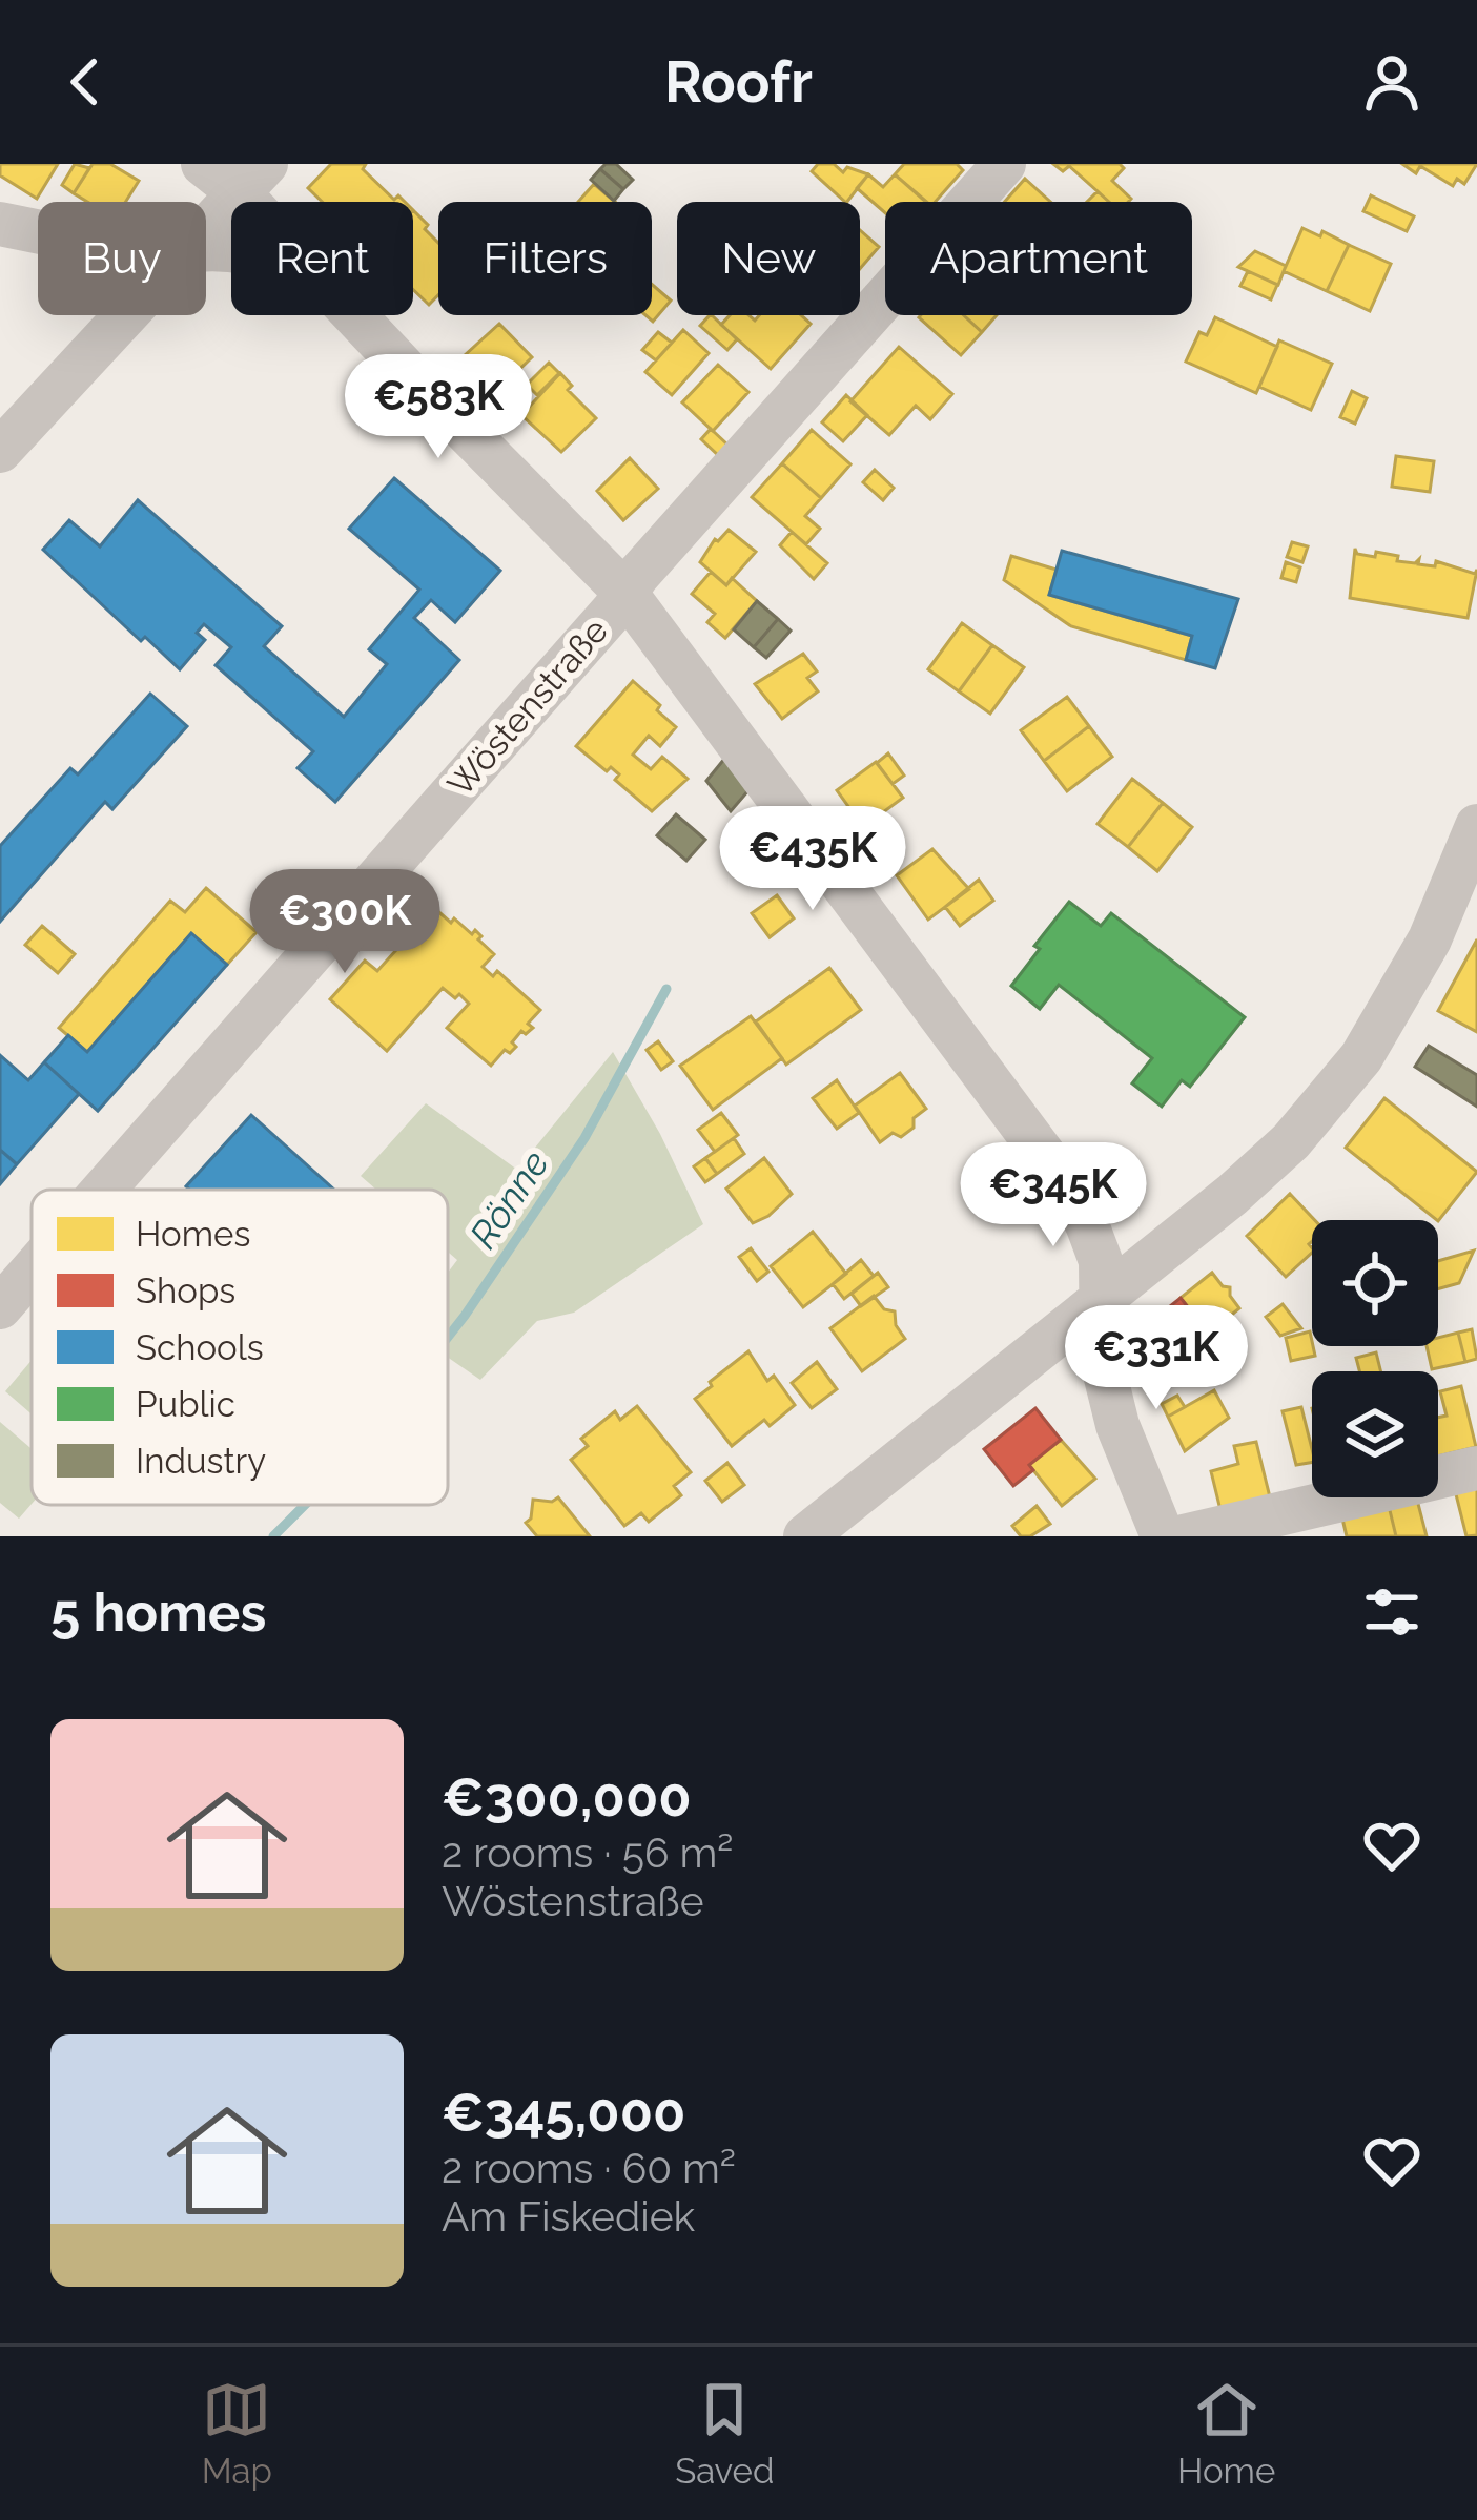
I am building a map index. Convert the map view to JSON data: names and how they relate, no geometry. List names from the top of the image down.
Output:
{
  "streets": {
    "street": ["Wöstenstraße"]
  },
  "water": ["Rönne"],
  "legend": [
    "Homes",
    "Shops",
    "Schools",
    "Public",
    "Industry"
  ],
  "page": {
    "header": "Roofr",
    "chip": [
      "Buy",
      "Rent",
      "Filters",
      "New",
      "Apartment"
    ],
    "price": [
      "€583K",
      "€435K",
      "€300K",
      "€345K",
      "€331K"
    ],
    "heading": "5 homes",
    "list": [
      {
        "name": "€300,000",
        "note": "2 rooms · 56 m² · Wöstenstraße"
      },
      {
        "name": "€345,000",
        "note": "2 rooms · 60 m² · Am Fiskediek"
      }
    ],
    "tabs": ["Map", "Saved", "Home"]
  }
}
